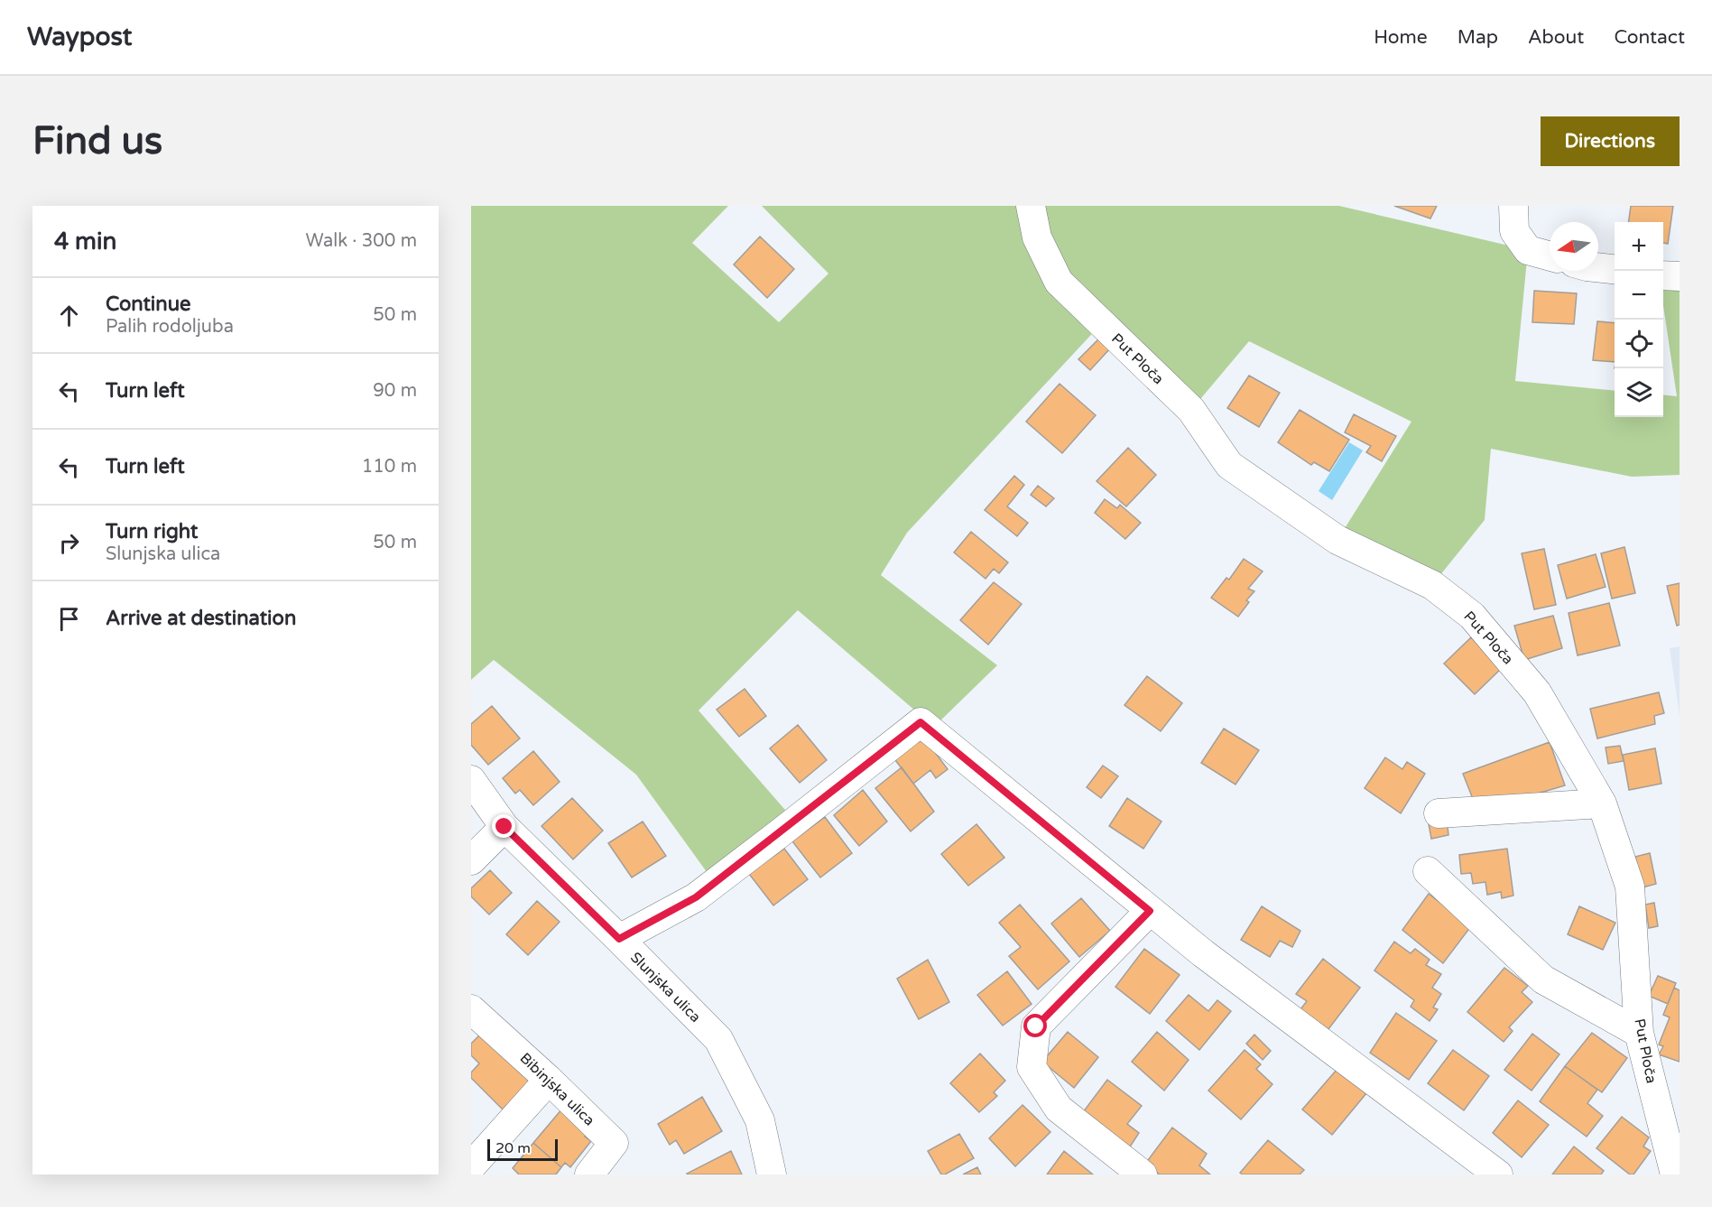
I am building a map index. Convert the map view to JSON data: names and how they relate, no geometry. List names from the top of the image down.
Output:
{
  "streets": {
    "street": ["Put Ploča", "Slunjska ulica", "Bibinjska ulica"]
  },
  "scale_bar": "20 m",
  "north": "left",
  "page": {
    "header": "Waypost",
    "nav": [
      "Home",
      "Map",
      "About",
      "Contact"
    ],
    "buttons": "Directions",
    "title": "Find us",
    "heading": ["4 min", "Walk · 300 m"],
    "map_buttons": ["+", "−"],
    "list": [
      ["Continue", "Palih rodoljuba", "50 m"],
      ["Turn left", "90 m"],
      ["Turn left", "110 m"],
      ["Turn right", "Slunjska ulica", "50 m"],
      "Arrive at destination"
    ],
    "scale": "20 m"
  }
}
